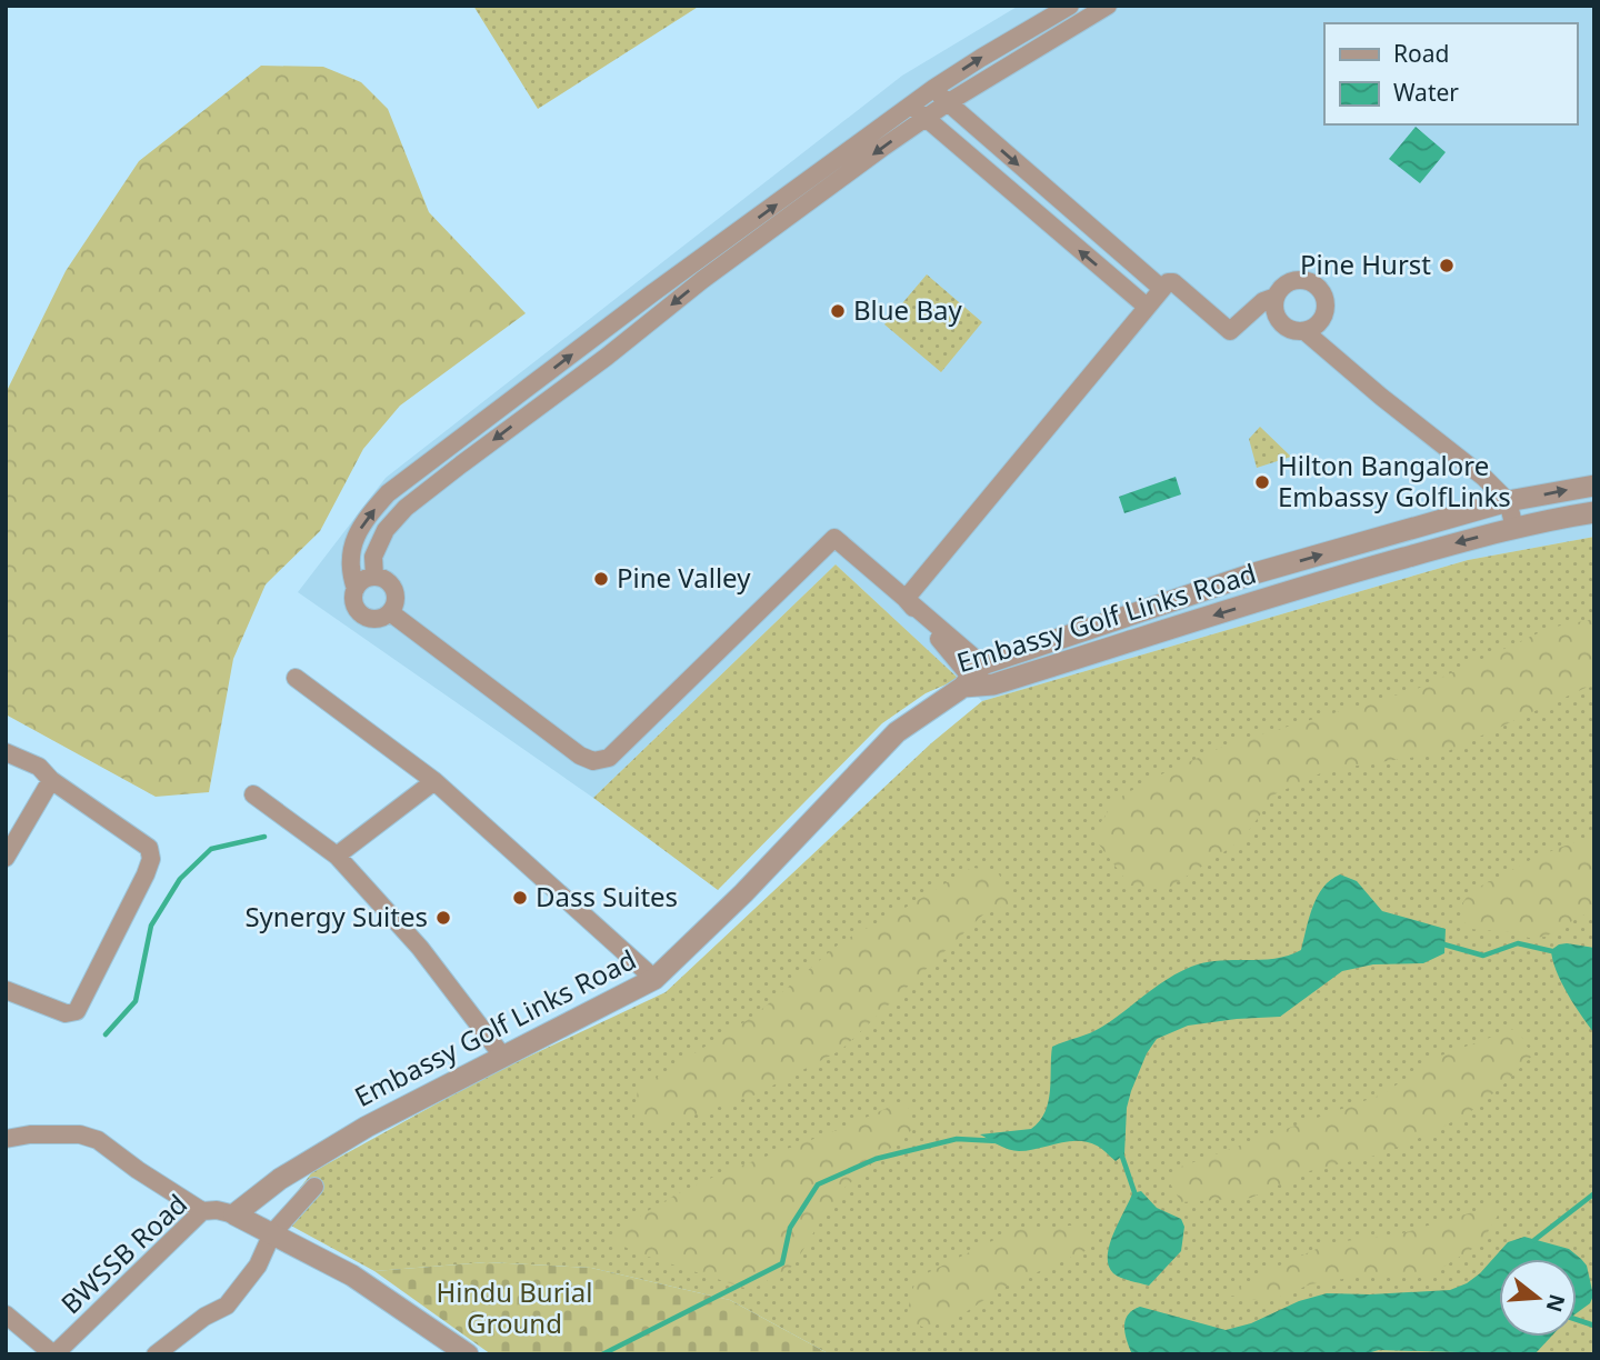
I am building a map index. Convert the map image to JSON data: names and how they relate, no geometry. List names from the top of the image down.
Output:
{
  "streets": {
    "street": ["Embassy Golf Links Road", "BWSSB Road"]
  },
  "crossings": [
    ["Embassy Golf Links Road", "BWSSB Road"]
  ],
  "parks": ["Hindu Burial Ground"],
  "places": [
    "Pine Hurst",
    "Blue Bay",
    "Hilton Bangalore Embassy GolfLinks",
    "Pine Valley",
    "Dass Suites",
    "Synergy Suites"
  ],
  "legend": ["Road", "Water"],
  "north": "right"
}
